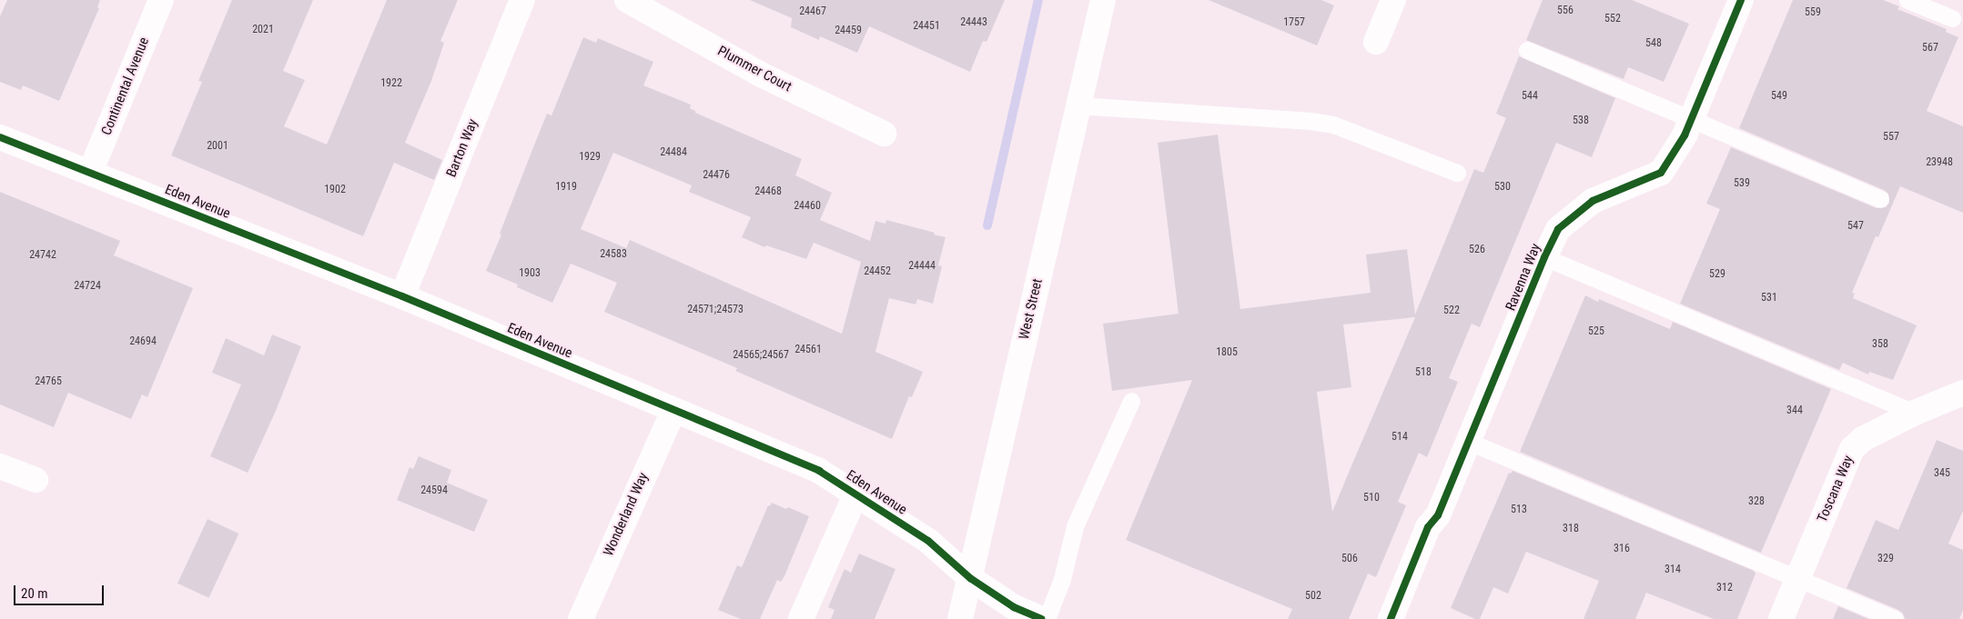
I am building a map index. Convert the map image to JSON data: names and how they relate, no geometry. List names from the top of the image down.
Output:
{
  "streets": {
    "street": [
      "Plummer Court",
      "Continental Avenue",
      "Barton Way",
      "Eden Avenue",
      "Ravenna Way",
      "West Street",
      "Toscana Way",
      "Wonderland Way"
    ]
  },
  "crossings": [
    ["Continental Avenue", "Eden Avenue"],
    ["Barton Way", "Eden Avenue"],
    ["Eden Avenue", "West Street"],
    ["Eden Avenue", "Wonderland Way"]
  ],
  "house_numbers": [
    "556",
    "24467",
    "559",
    "552",
    "24443",
    "1757",
    "24451",
    "2021",
    "24459",
    "548",
    "567",
    "1922",
    "544",
    "549",
    "538",
    "557",
    "2001",
    "24484",
    "1929",
    "23948",
    "24476",
    "539",
    "1919",
    "530",
    "1902",
    "24468",
    "24460",
    "547",
    "526",
    "24583",
    "24742",
    "24444",
    "24452",
    "1903",
    "529",
    "24724",
    "531",
    "24571;24573",
    "522",
    "525",
    "24694",
    "358",
    "24561",
    "1805",
    "24565;24567",
    "518",
    "24765",
    "344",
    "514",
    "345",
    "24594",
    "510",
    "328",
    "513",
    "318",
    "316",
    "506",
    "329",
    "314",
    "312",
    "502"
  ],
  "scale_bar": "20 m"
}
